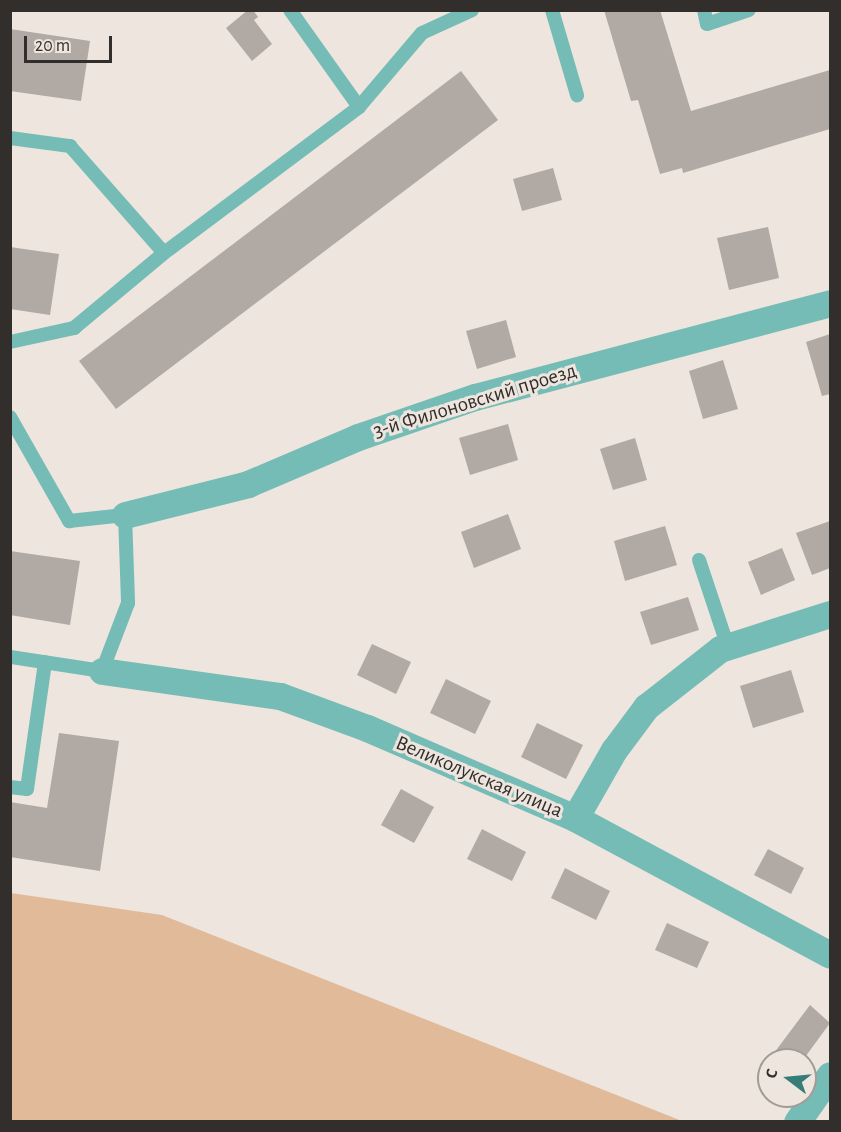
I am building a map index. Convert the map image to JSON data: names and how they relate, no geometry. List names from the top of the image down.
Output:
{
  "streets": {
    "street": ["3-й Филоновский проезд", "Великолукская улица"]
  },
  "scale_bar": "20 m",
  "north": "left"
}
